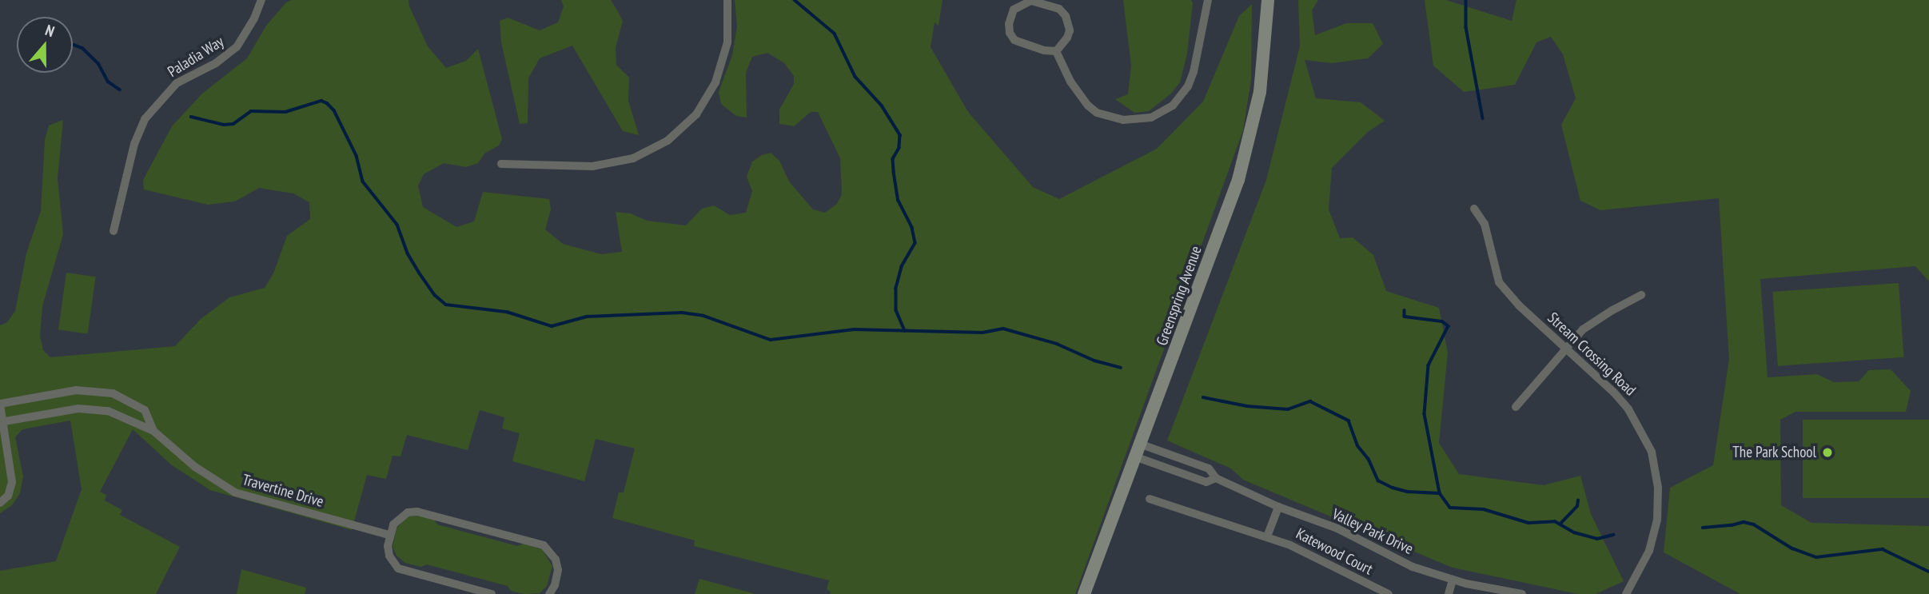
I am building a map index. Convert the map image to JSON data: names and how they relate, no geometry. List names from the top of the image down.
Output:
{
  "streets": {
    "main road": ["Greenspring Avenue"],
    "street": [
      "Paladia Way",
      "Stream Crossing Road",
      "Travertine Drive",
      "Valley Park Drive",
      "Katewood Court"
    ]
  },
  "crossings": [
    ["Greenspring Avenue", "Valley Park Drive"]
  ],
  "places": ["The Park School"],
  "north": "top"
}
